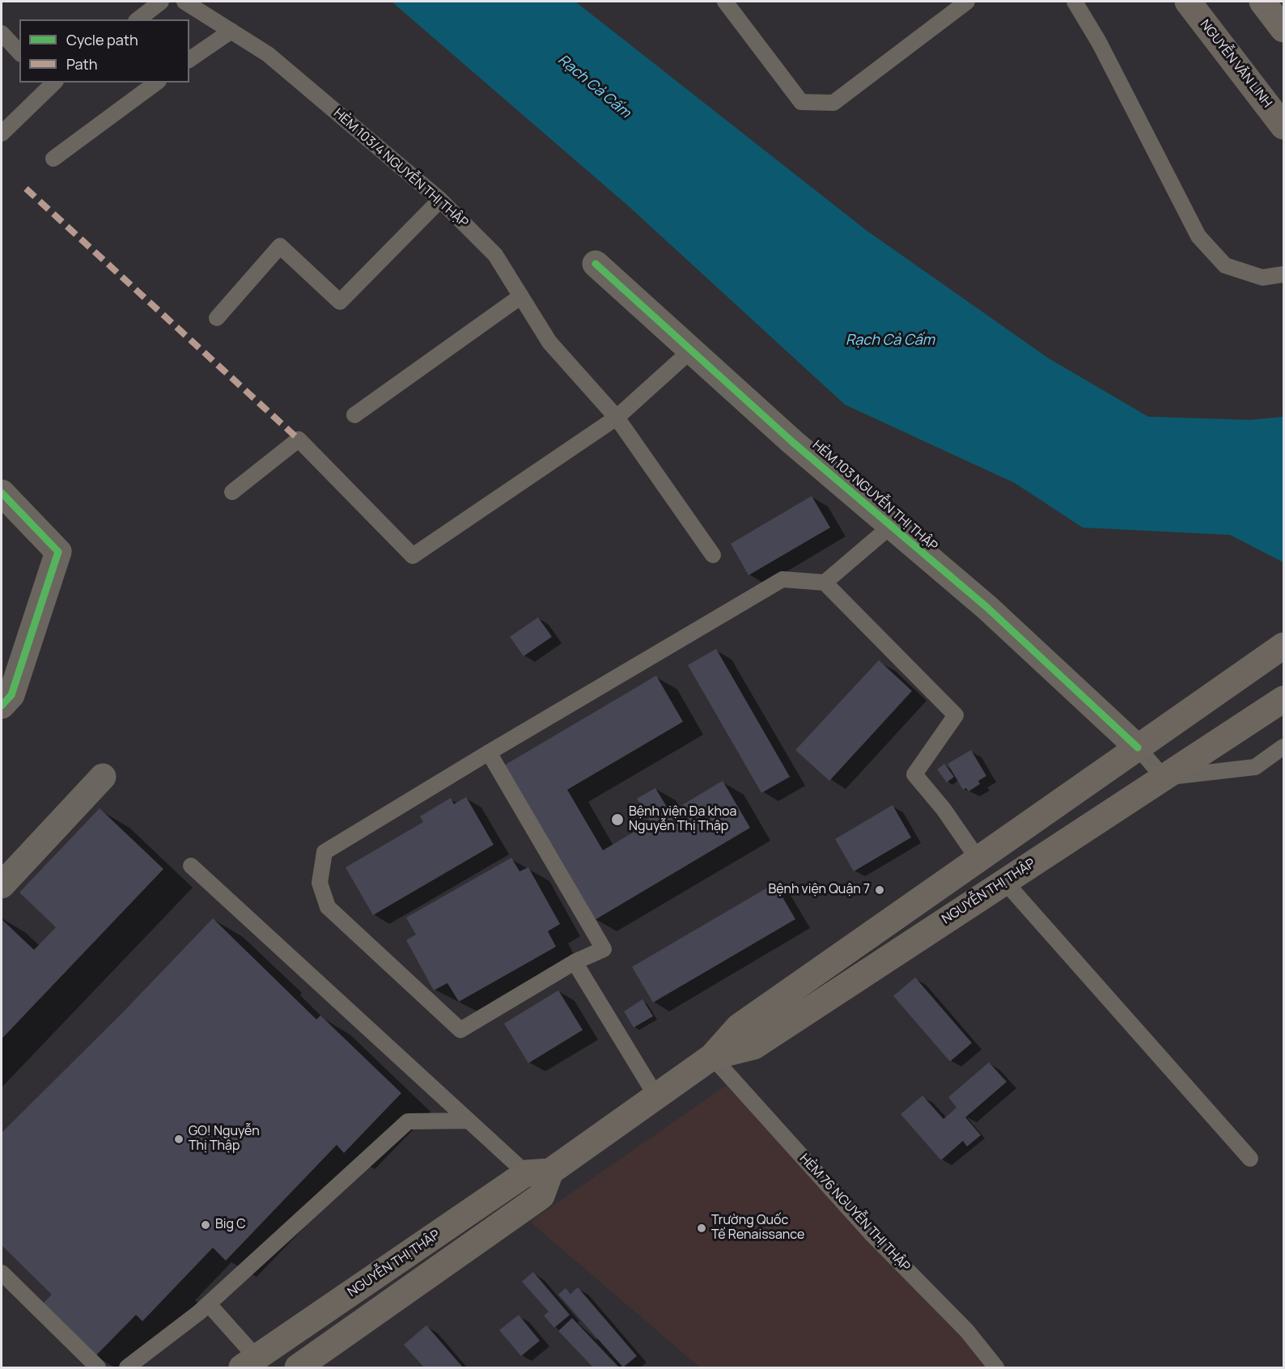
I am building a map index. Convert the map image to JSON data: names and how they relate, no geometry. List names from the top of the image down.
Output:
{
  "streets": {
    "main road": ["NGUYỄN VĂN LINH", "NGUYỄN THỊ THẬP"],
    "street": ["HẺM 103 NGUYỄN THỊ THẬP"],
    "lane": ["HẺM 103/4 NGUYỄN THỊ THẬP", "HẺM 76 NGUYỄN THỊ THẬP"]
  },
  "crossings": [
    ["HẺM 103 NGUYỄN THỊ THẬP", "NGUYỄN THỊ THẬP"],
    ["NGUYỄN THỊ THẬP", "HẺM 76 NGUYỄN THỊ THẬP"]
  ],
  "water": ["Rạch Cả Cấm"],
  "places": [
    "Bệnh viện Đa khoa Nguyễn Thị Thập",
    "Bệnh viện Quận 7",
    "GO! Nguyễn Thị Thập",
    "Big C",
    "Trường Quốc Tế Renaissance"
  ],
  "legend": ["Cycle path", "Path"]
}
